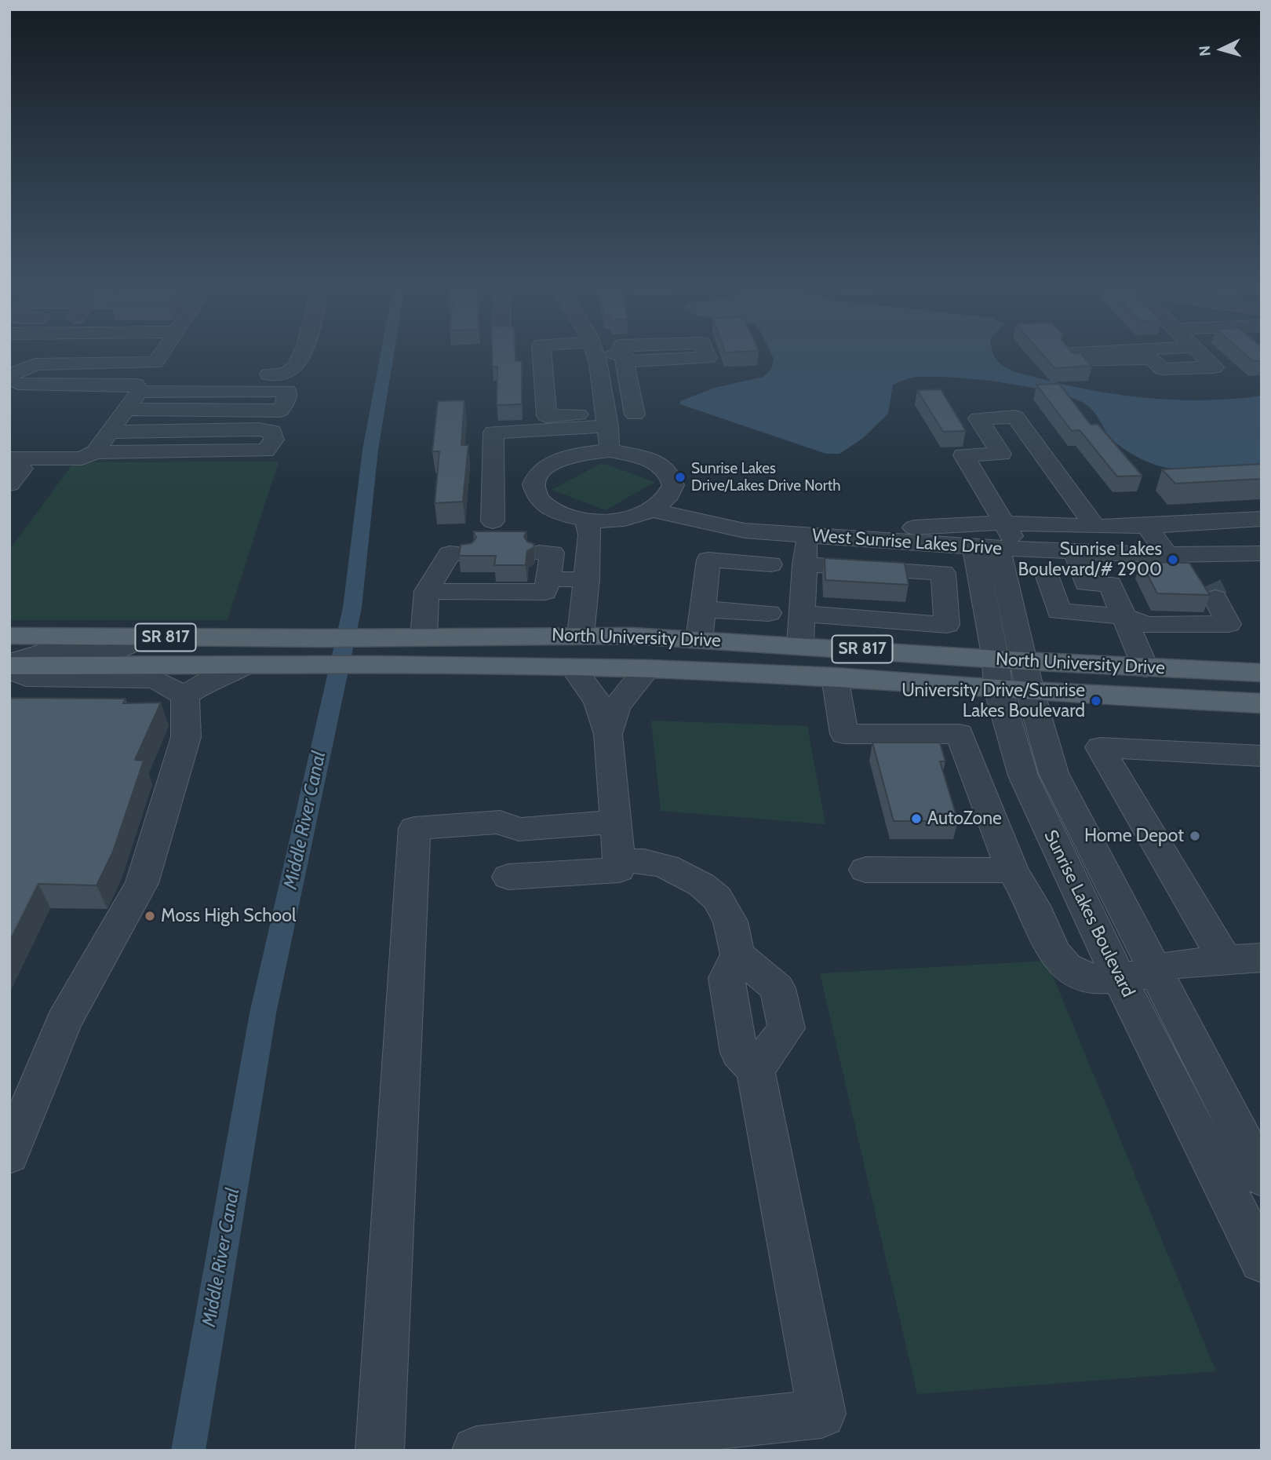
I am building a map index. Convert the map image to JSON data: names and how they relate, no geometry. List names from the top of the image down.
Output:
{
  "streets": {
    "main road": ["SR 817", "North University Drive"],
    "street": ["West Sunrise Lakes Drive", "Sunrise Lakes Boulevard"]
  },
  "crossings": [
    ["West Sunrise Lakes Drive", "Sunrise Lakes Boulevard"],
    ["North University Drive", "Sunrise Lakes Boulevard"]
  ],
  "water": ["Middle River Canal"],
  "places": [
    "Sunrise Lakes Drive/Lakes Drive North",
    "Sunrise Lakes Boulevard/# 2900",
    "University Drive/Sunrise Lakes Boulevard",
    "AutoZone",
    "Home Depot",
    "Moss High School"
  ],
  "north": "left"
}
